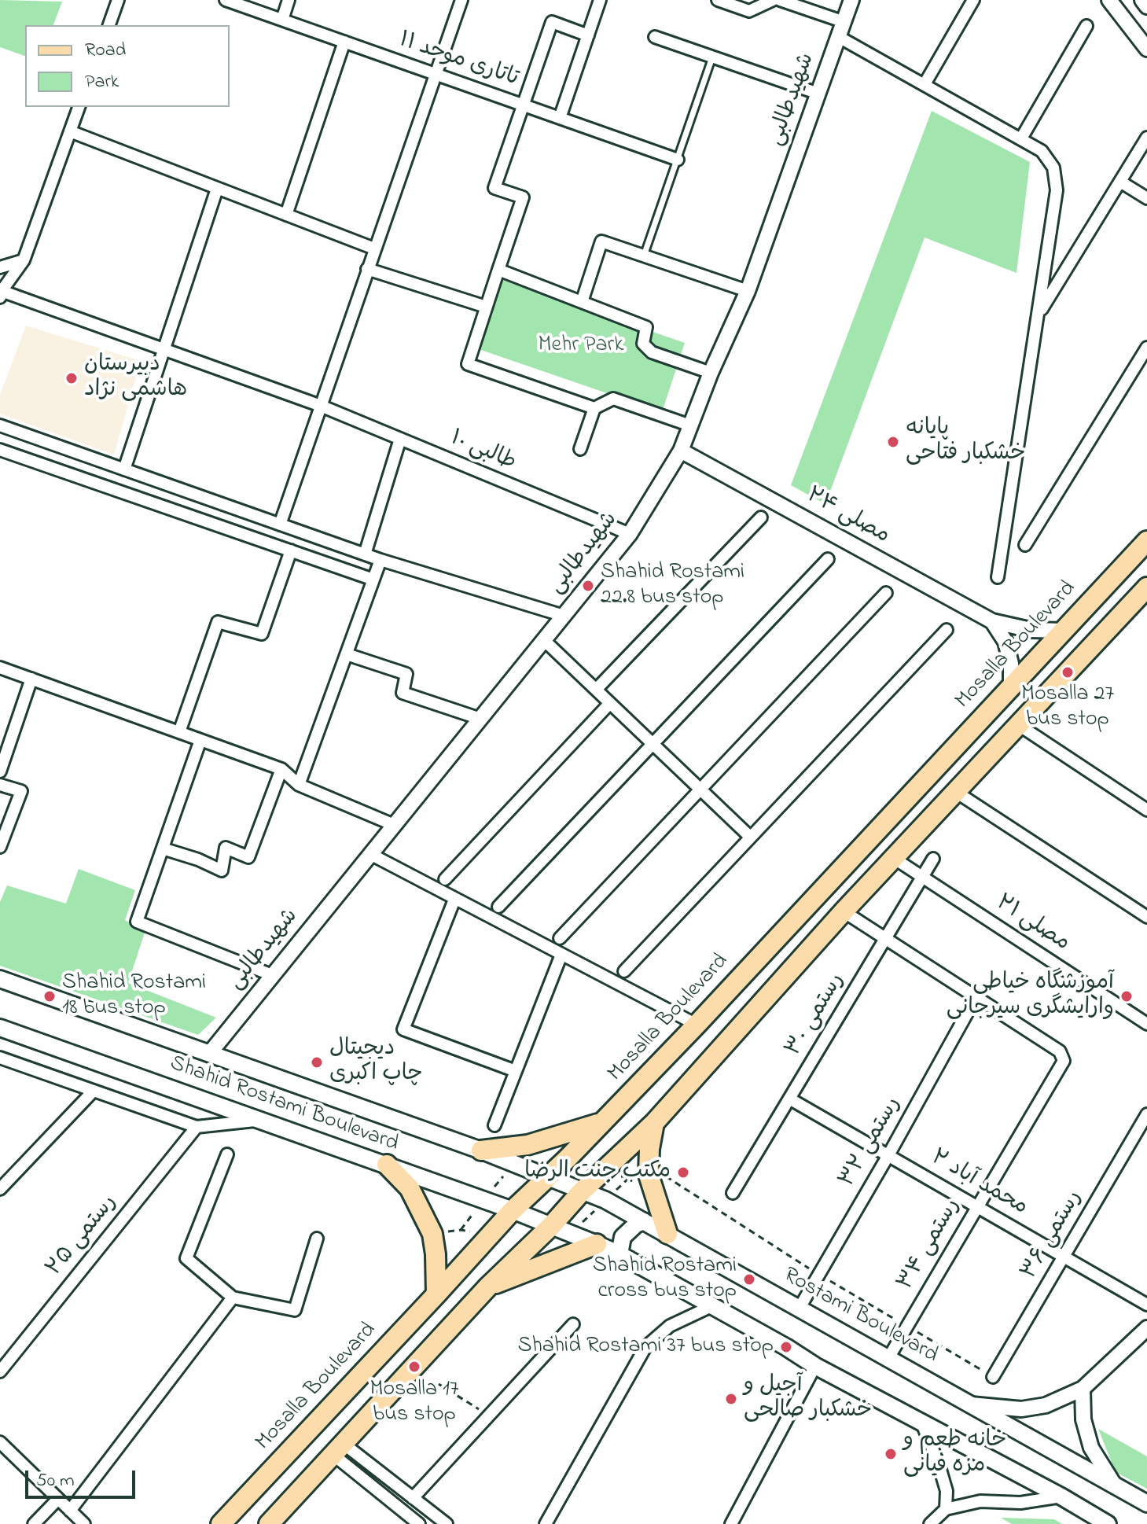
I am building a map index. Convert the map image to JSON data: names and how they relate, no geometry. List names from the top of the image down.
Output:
{
  "streets": {
    "main road": ["Mosalla Boulevard", "Shahid Rostami Boulevard", "Rostami Boulevard"],
    "street": [
      "تاتاری موحد ۱۱",
      "شهیدطالبی",
      "طالبی ۱۰",
      "مصلی ۲۴",
      "مصلی ۲۱",
      "رستمی ۳۰",
      "رستمی ۳۲",
      "محمد آباد ۲",
      "رستمی ۳۶",
      "رستمی ۲۵",
      "رستمی ۳۴"
    ]
  },
  "crossings": [
    ["شهیدطالبی", "طالبی ۱۰"],
    ["شهیدطالبی", "مصلی ۲۴"],
    ["شهیدطالبی", "Shahid Rostami Boulevard"],
    ["مصلی ۲۴", "Mosalla Boulevard"],
    ["Mosalla Boulevard", "Shahid Rostami Boulevard"],
    ["Mosalla Boulevard", "Rostami Boulevard"],
    ["مصلی ۲۱", "رستمی ۳۰"],
    ["رستمی ۳۰", "محمد آباد ۲"],
    ["Shahid Rostami Boulevard", "Rostami Boulevard"],
    ["رستمی ۳۲", "محمد آباد ۲"],
    ["رستمی ۳۲", "رستمی ۳۴"],
    ["رستمی ۳۲", "Rostami Boulevard"],
    ["محمد آباد ۲", "رستمی ۳۶"],
    ["محمد آباد ۲", "رستمی ۳۴"],
    ["رستمی ۳۴", "Rostami Boulevard"]
  ],
  "parks": ["Mehr Park"],
  "places": [
    "دبیرستان هاشمی نژاد",
    "پایانه خشکبار فتاحی",
    "Shahid Rostami 22.8 bus stop",
    "Mosalla 27 bus stop",
    "Shahid Rostami 18 bus stop",
    "آموزشگاه خیاطی وارایشگری سیرجانی",
    "دیجیتال چاپ اکبری",
    "مكتب جنت الرضا",
    "Shahid Rostami cross bus stop",
    "Shahid Rostami 37 bus stop",
    "Mosalla 17 bus stop",
    "آجیل و خشکبار صالحی",
    "خانه طعم و مزه فیانی"
  ],
  "legend": ["Road", "Park"],
  "scale_bar": "50 m"
}
